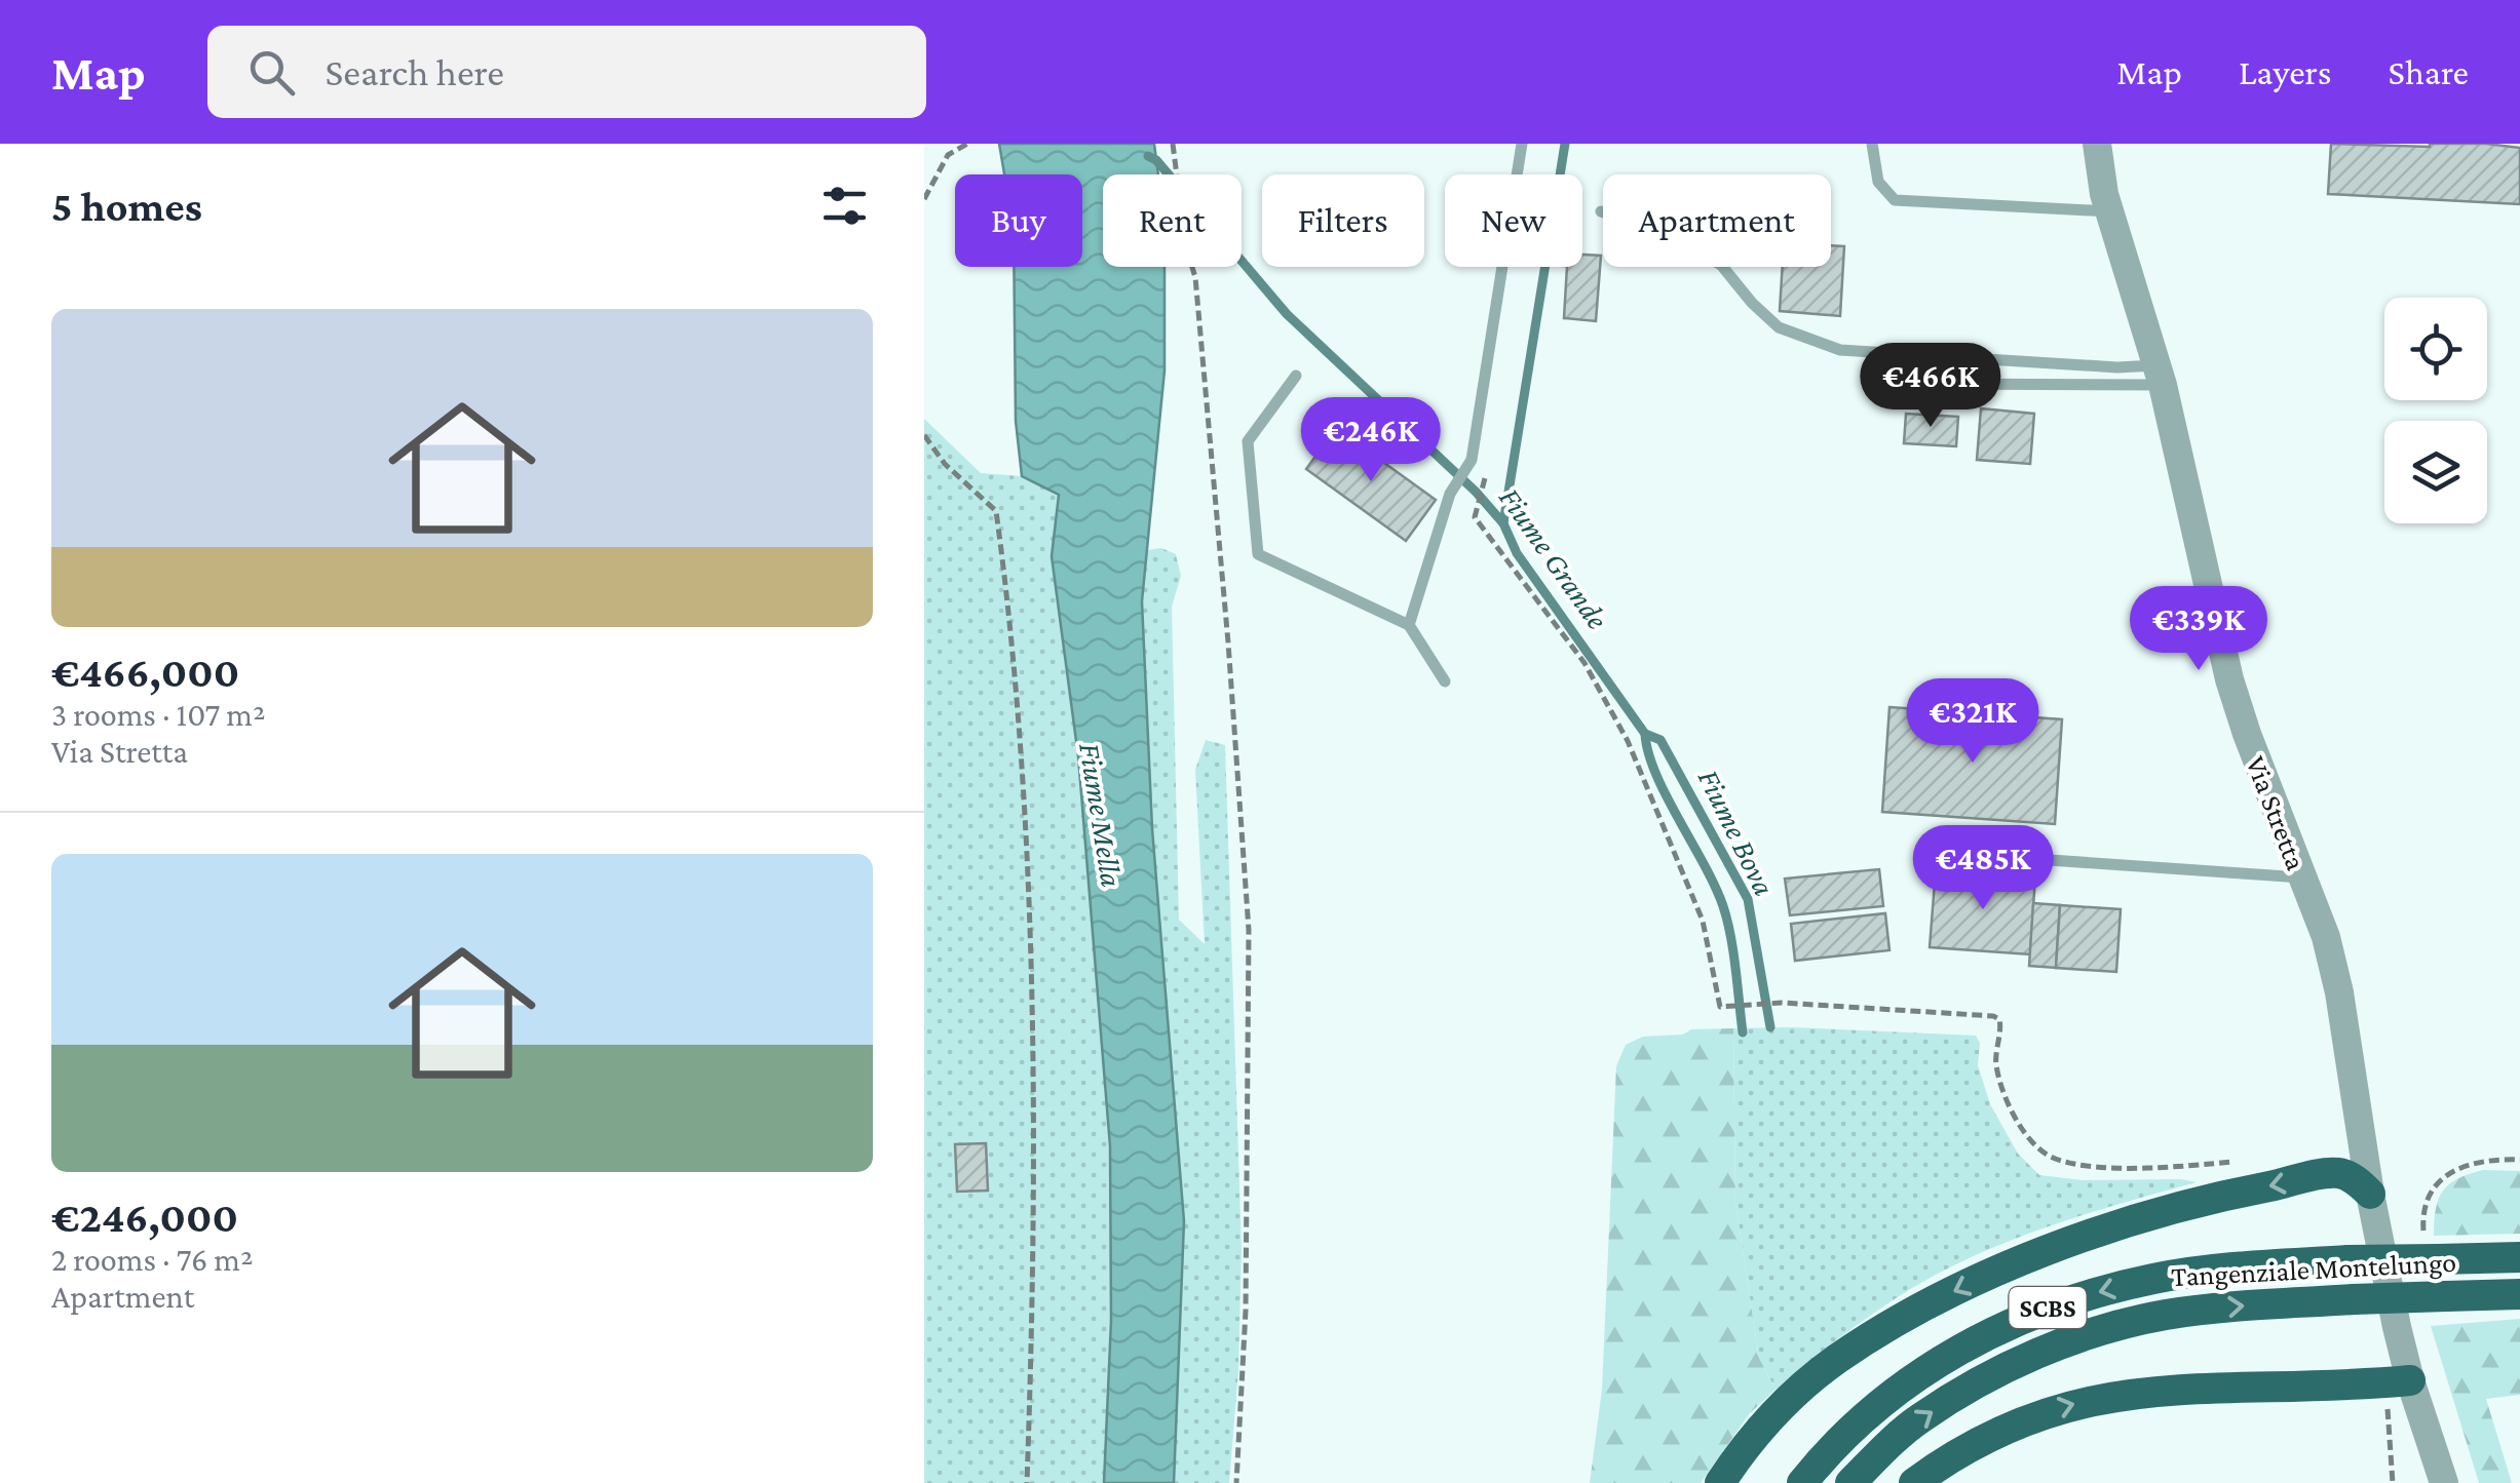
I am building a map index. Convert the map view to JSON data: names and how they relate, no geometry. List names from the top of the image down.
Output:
{
  "streets": {
    "highway": ["Tangenziale Montelungo", "SCBS"],
    "street": ["Via Stretta"]
  },
  "water": ["Fiume Grande", "Fiume Mella", "Fiume Bova"],
  "page": {
    "header": "Map",
    "search": "Search here",
    "nav": ["Map", "Layers", "Share"],
    "heading": "5 homes",
    "chip": [
      "Buy",
      "Rent",
      "Filters",
      "New",
      "Apartment"
    ],
    "list": [
      {
        "name": "€466,000",
        "note": "3 rooms · 107 m² · Via Stretta"
      },
      {
        "name": "€246,000",
        "note": "2 rooms · 76 m² · Apartment"
      }
    ],
    "price": [
      "€466K",
      "€246K",
      "€339K",
      "€321K",
      "€485K"
    ]
  }
}
